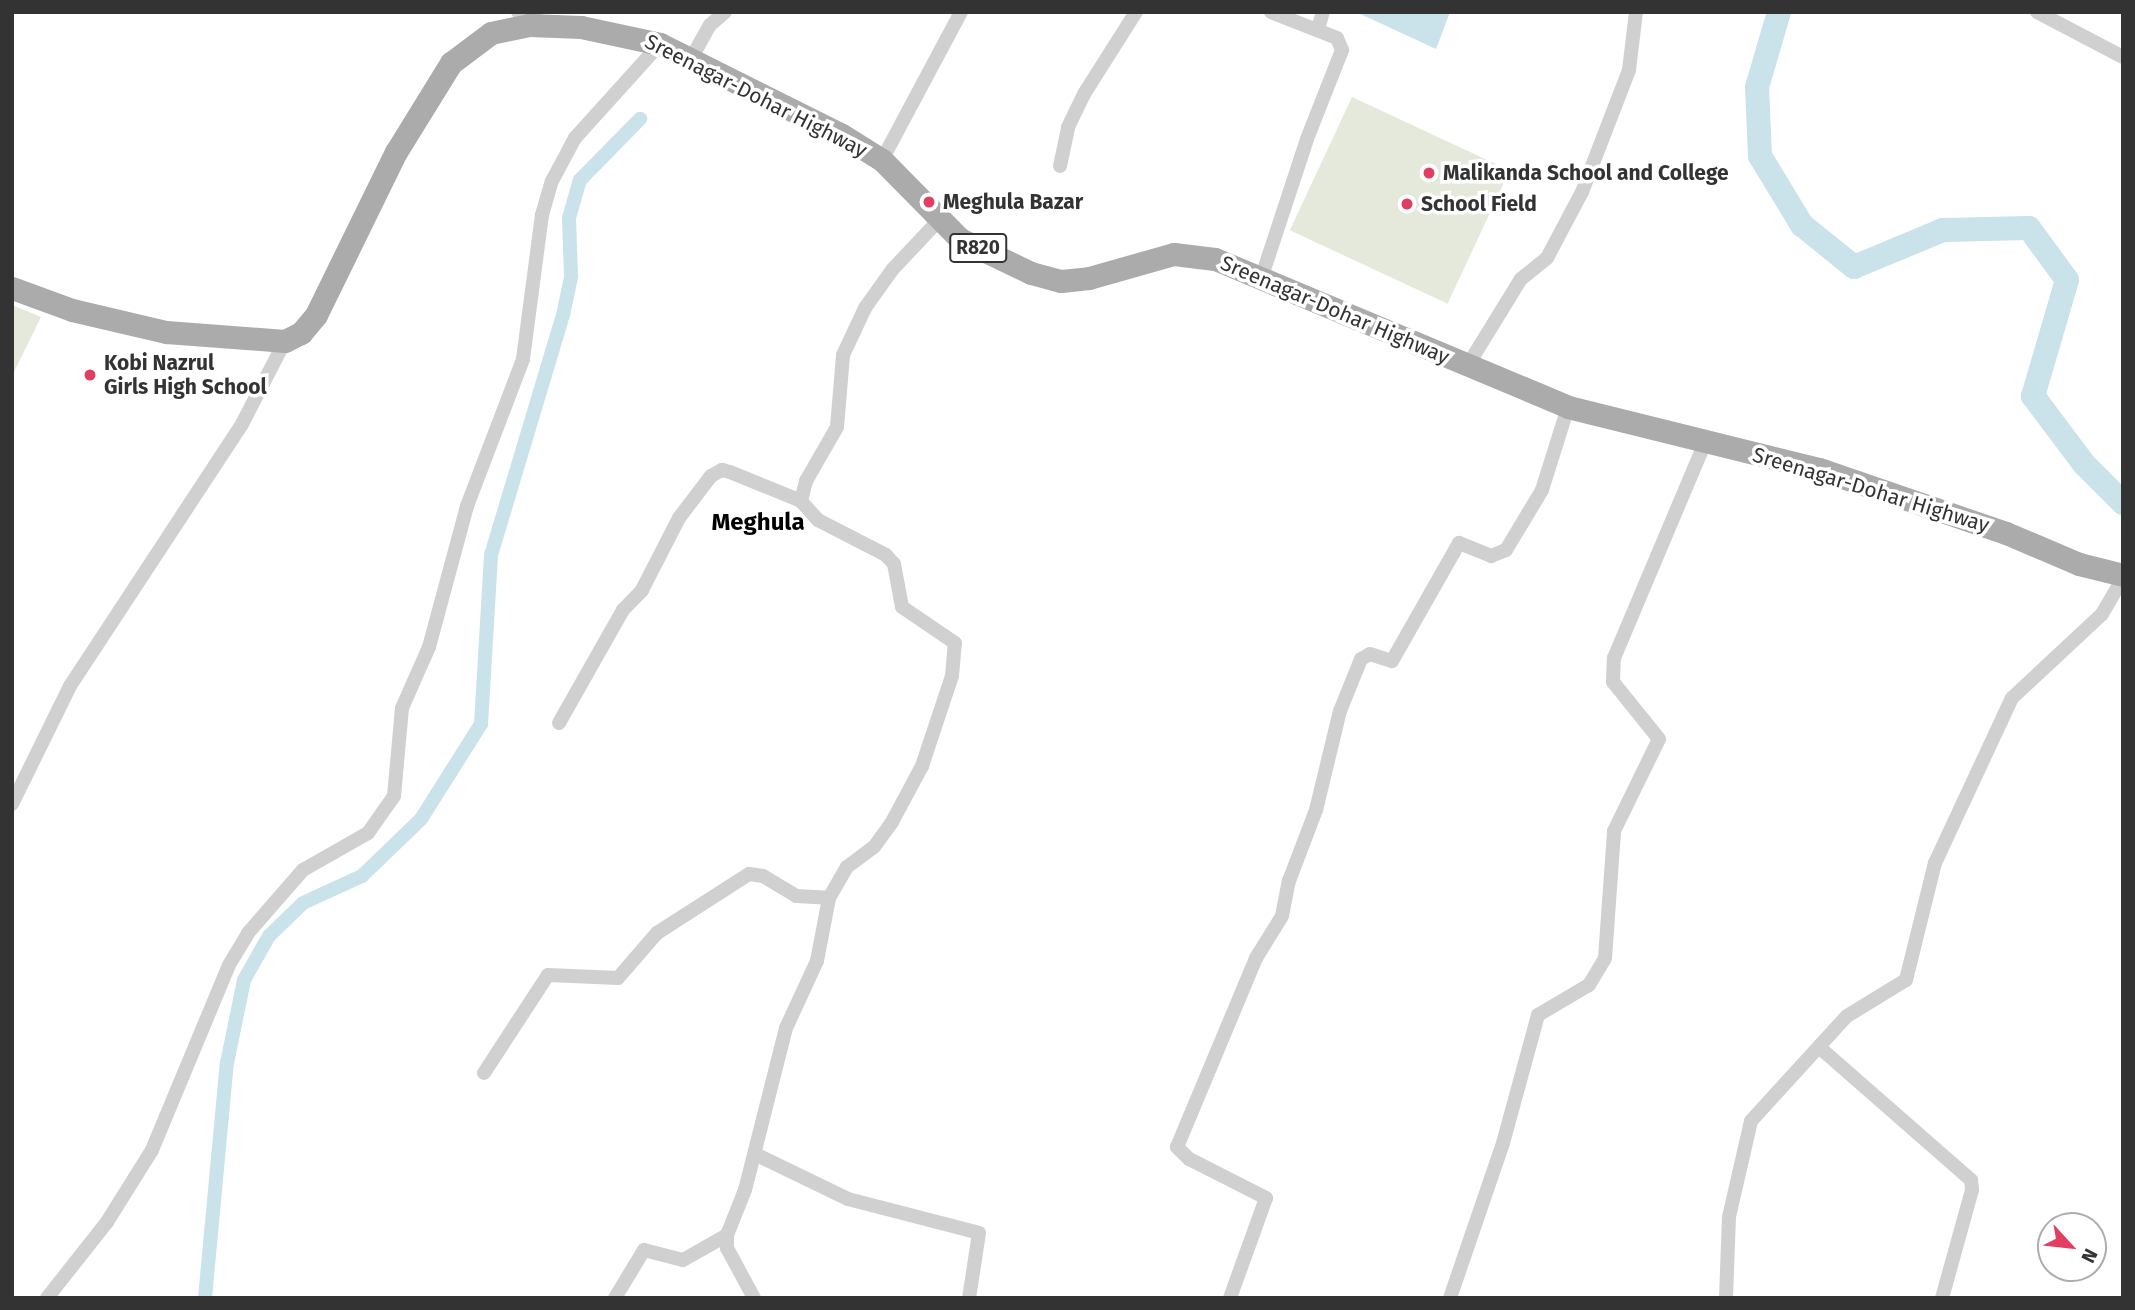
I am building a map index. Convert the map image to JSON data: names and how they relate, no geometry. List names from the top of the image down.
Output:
{
  "streets": {
    "main road": ["Sreenagar-Dohar Highway", "R820"]
  },
  "districts": ["Meghula"],
  "places": [
    "Malikanda School and College",
    "Meghula Bazar",
    "School Field",
    "Kobi Nazrul Girls High School"
  ],
  "north": "bottom right"
}
